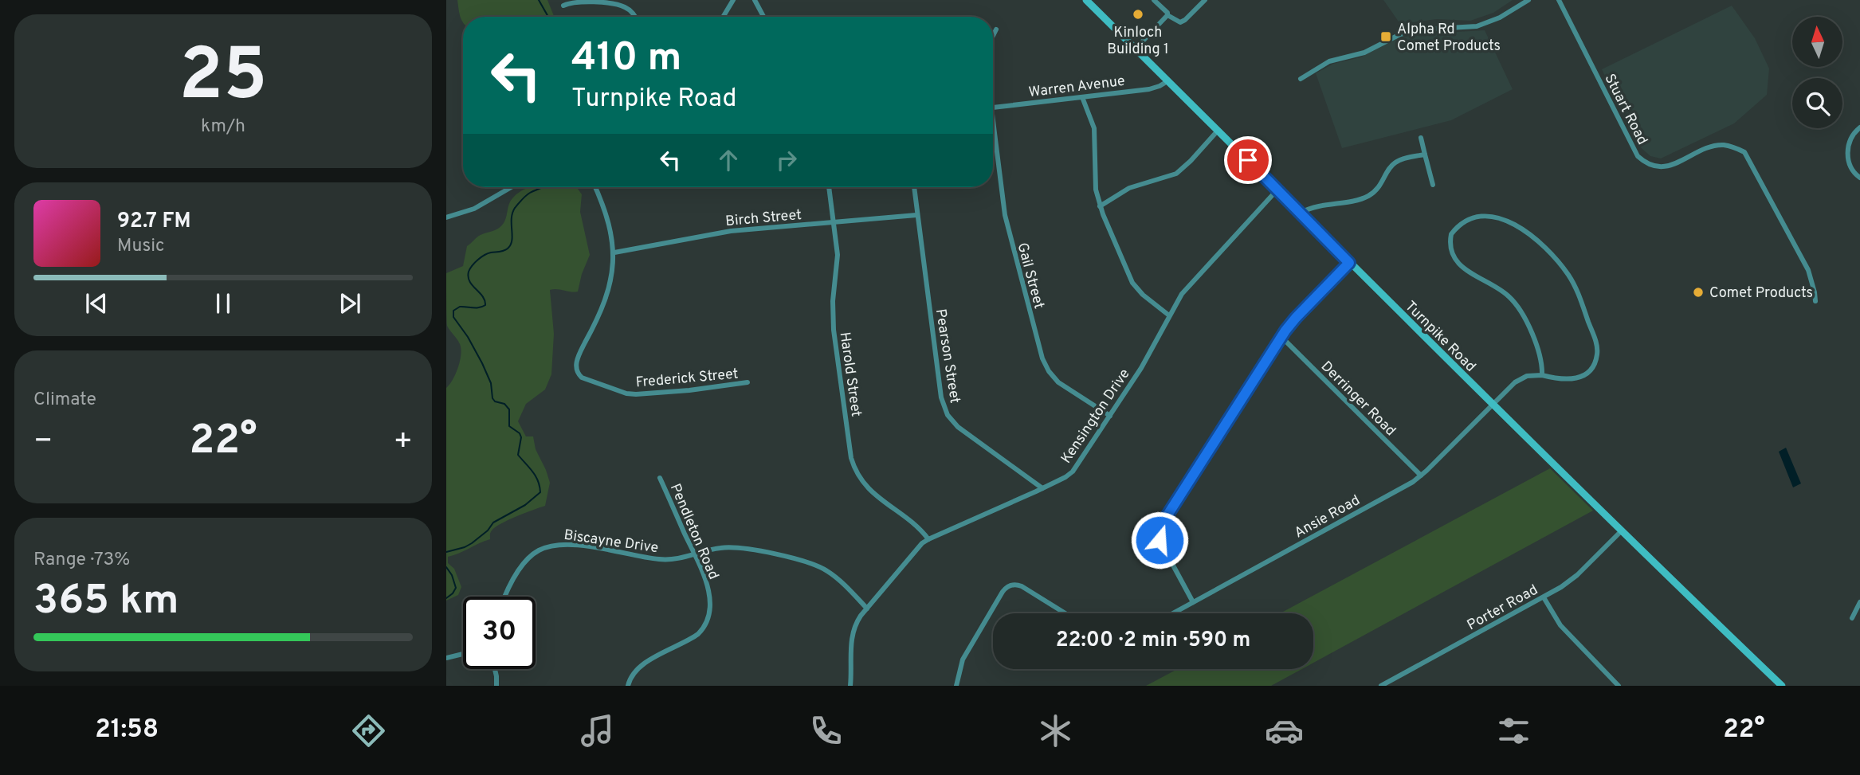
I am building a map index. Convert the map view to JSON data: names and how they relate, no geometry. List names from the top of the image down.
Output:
{
  "streets": {
    "main road": ["Turnpike Road"],
    "street": [
      "Warren Avenue",
      "Stuart Road",
      "Birch Street",
      "Gail Street",
      "Pearson Street",
      "Harold Street",
      "Frederick Street",
      "Derringer Road",
      "Kensington Drive",
      "Ansie Road",
      "Pendleton Road",
      "Biscayne Drive",
      "Porter Road"
    ]
  },
  "crossings": [
    ["Warren Avenue", "Turnpike Road"],
    ["Birch Street", "Pearson Street"],
    ["Birch Street", "Harold Street"],
    ["Birch Street", "Frederick Street"],
    ["Gail Street", "Kensington Drive"],
    ["Turnpike Road", "Kensington Drive"],
    ["Turnpike Road", "Ansie Road"],
    ["Turnpike Road", "Porter Road"],
    ["Pearson Street", "Kensington Drive"],
    ["Harold Street", "Kensington Drive"],
    ["Derringer Road", "Ansie Road"],
    ["Kensington Drive", "Biscayne Drive"],
    ["Pendleton Road", "Biscayne Drive"]
  ],
  "places": {
    "other": ["Kinloch Building 1", "Comet Products"],
    "transit": ["Alpha Rd Comet Products"]
  },
  "north": "top",
  "page": {
    "tile": [
      ["25", "km/h"],
      "Climate",
      ["Range · 73%", "365 km"]
    ],
    "turn": ["410 m", "Turnpike Road"],
    "song": ["92.7 FM", "Music"],
    "heat": ["−", "22°", "+"],
    "limit": "30",
    "trip": "22:00 · 2 min · 590 m",
    "tabs": ["21:58", "22°"]
  }
}
